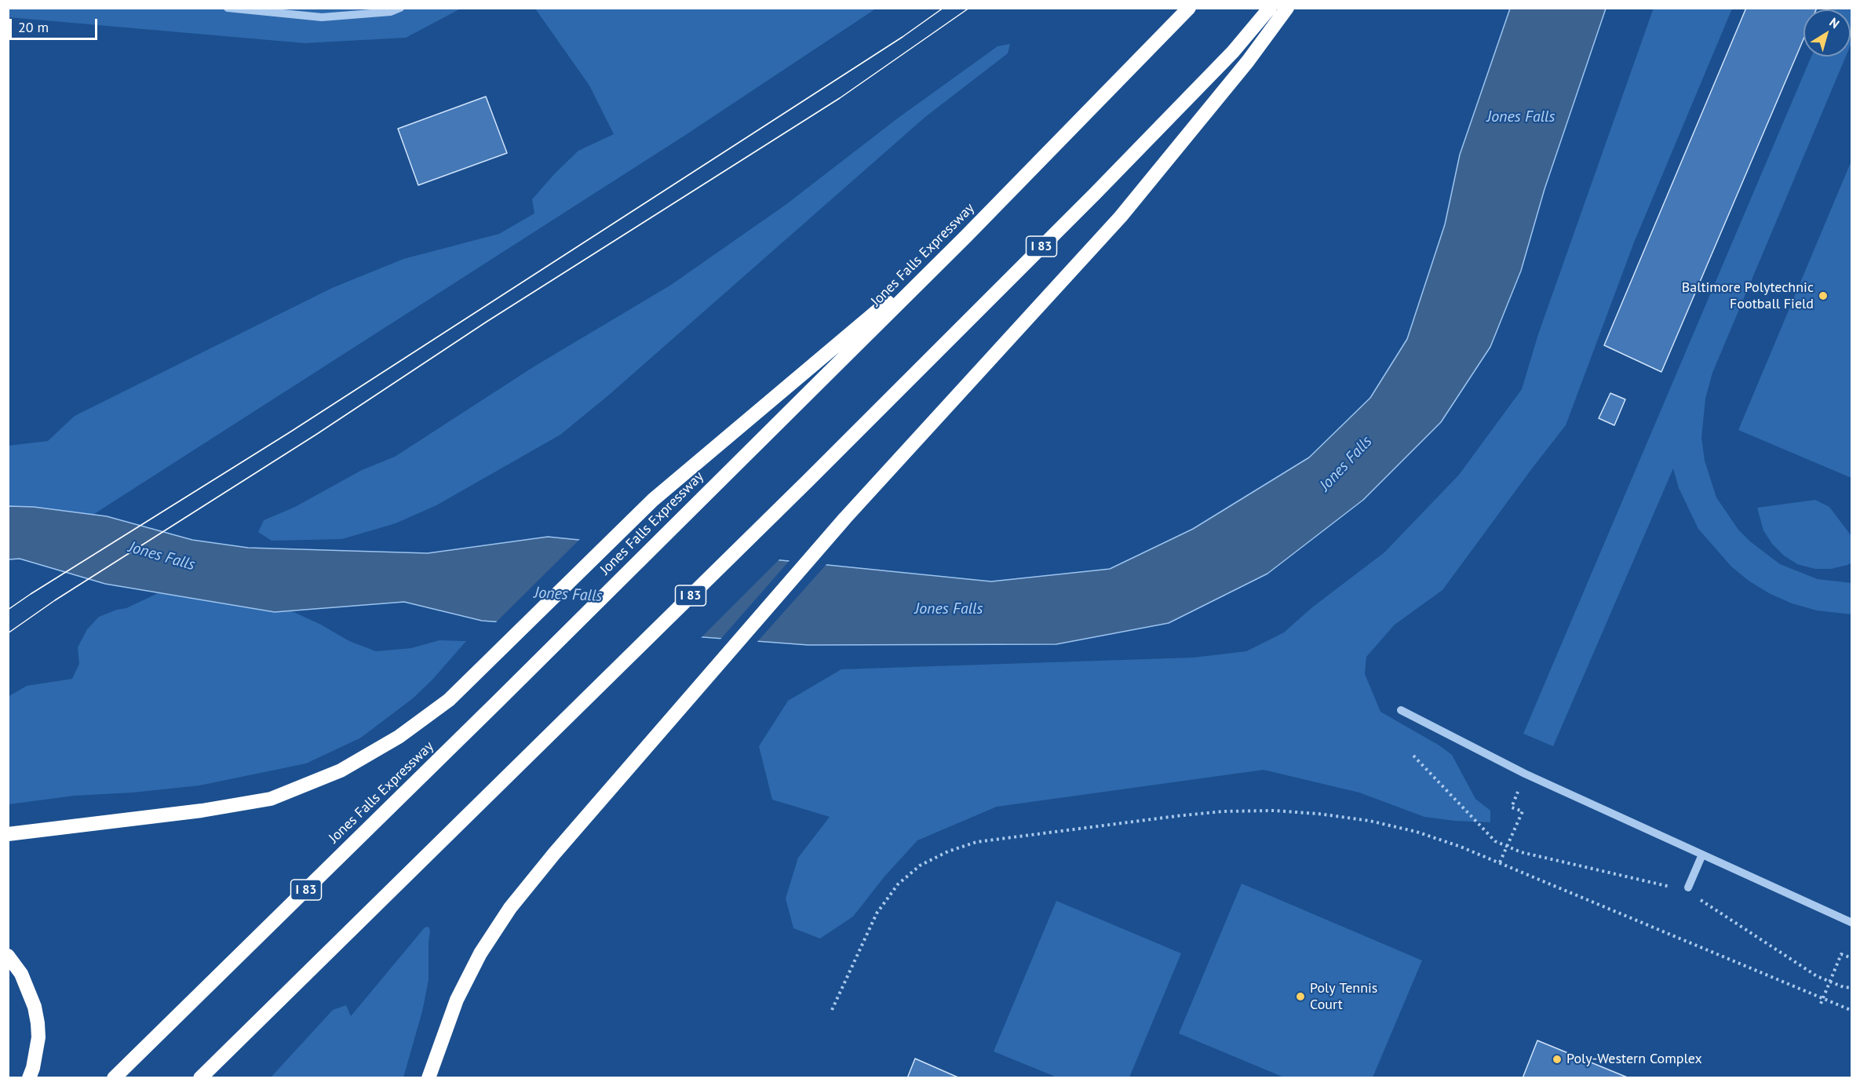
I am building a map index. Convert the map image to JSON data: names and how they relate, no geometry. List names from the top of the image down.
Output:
{
  "streets": {
    "highway": ["I 83", "Jones Falls Expressway"]
  },
  "water": ["Jones Falls"],
  "places": ["Baltimore Polytechnic Football Field", "Poly Tennis Court", "Poly-Western Complex"],
  "scale_bar": "20 m",
  "north": "top right"
}
